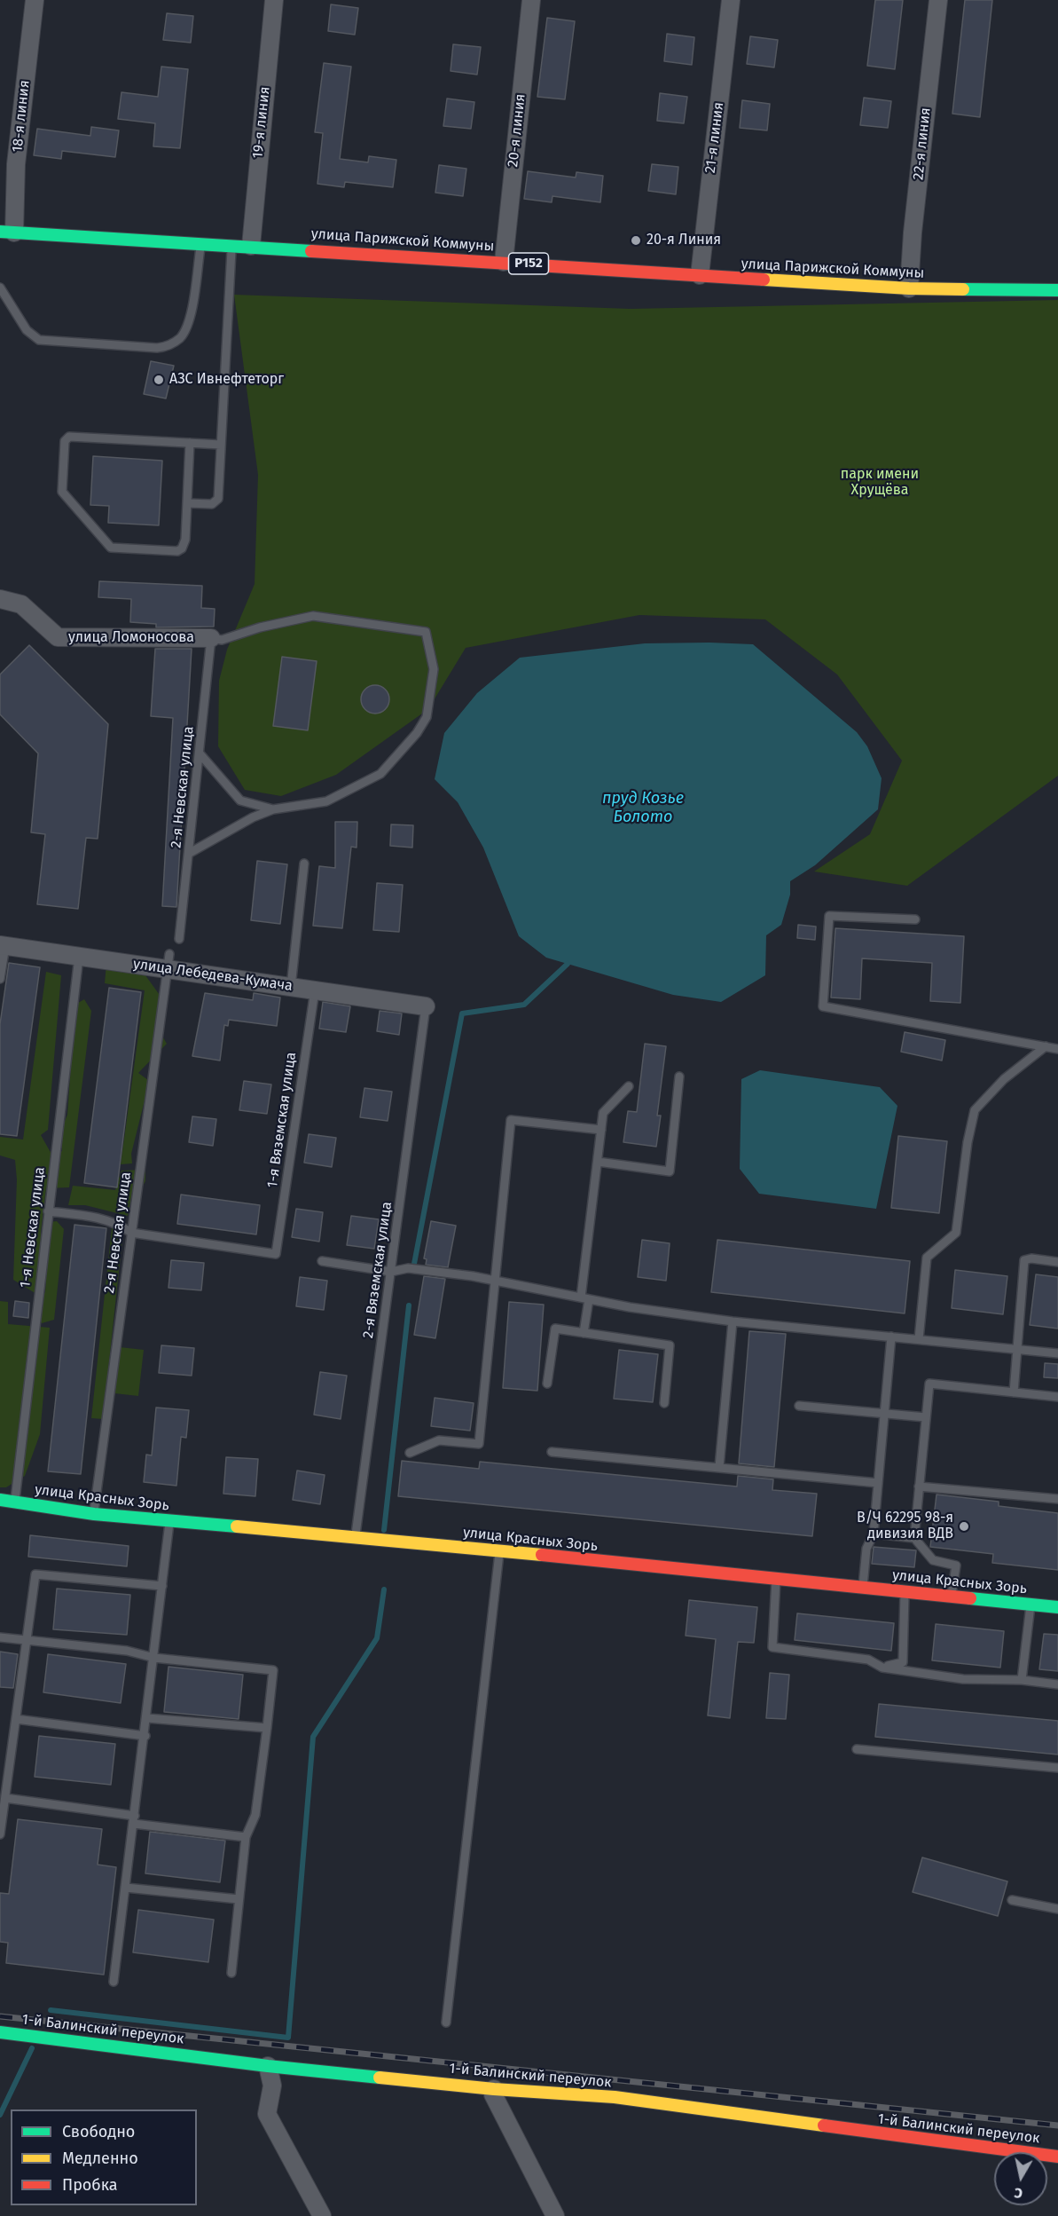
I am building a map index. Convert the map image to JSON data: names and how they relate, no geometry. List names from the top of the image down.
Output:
{
  "streets": {
    "street": [
      "18-я линия",
      "19-я линия",
      "20-я линия",
      "21-я линия",
      "22-я линия",
      "улица Парижской Коммуны",
      "Р152",
      "улица Ломоносова",
      "улица Лебедева-Кумача",
      "улица Красных Зорь",
      "1-й Балинский переулок"
    ],
    "lane": [
      "2-я Невская улица",
      "1-я Вяземская улица",
      "1-я Невская улица",
      "2-я Вяземская улица"
    ]
  },
  "crossings": [
    ["18-я линия", "улица Парижской Коммуны"],
    ["19-я линия", "улица Парижской Коммуны"],
    ["20-я линия", "улица Парижской Коммуны"],
    ["21-я линия", "улица Парижской Коммуны"],
    ["22-я линия", "улица Парижской Коммуны"],
    ["улица Ломоносова", "2-я Невская улица"],
    ["2-я Невская улица", "улица Лебедева-Кумача"],
    ["2-я Невская улица", "1-я Вяземская улица"],
    ["2-я Невская улица", "улица Красных Зорь"],
    ["улица Лебедева-Кумача", "1-я Вяземская улица"],
    ["улица Лебедева-Кумача", "1-я Невская улица"],
    ["улица Лебедева-Кумача", "2-я Вяземская улица"],
    ["1-я Невская улица", "улица Красных Зорь"],
    ["2-я Вяземская улица", "улица Красных Зорь"]
  ],
  "water": ["пруд Козье Болото"],
  "parks": ["парк имени Хрущёва"],
  "places": ["20-я Линия", "АЗС Ивнефтеторг", "В/Ч 62295 98-я дивизия ВДВ"],
  "legend": ["Свободно", "Медленно", "Пробка"],
  "north": "bottom"
}
